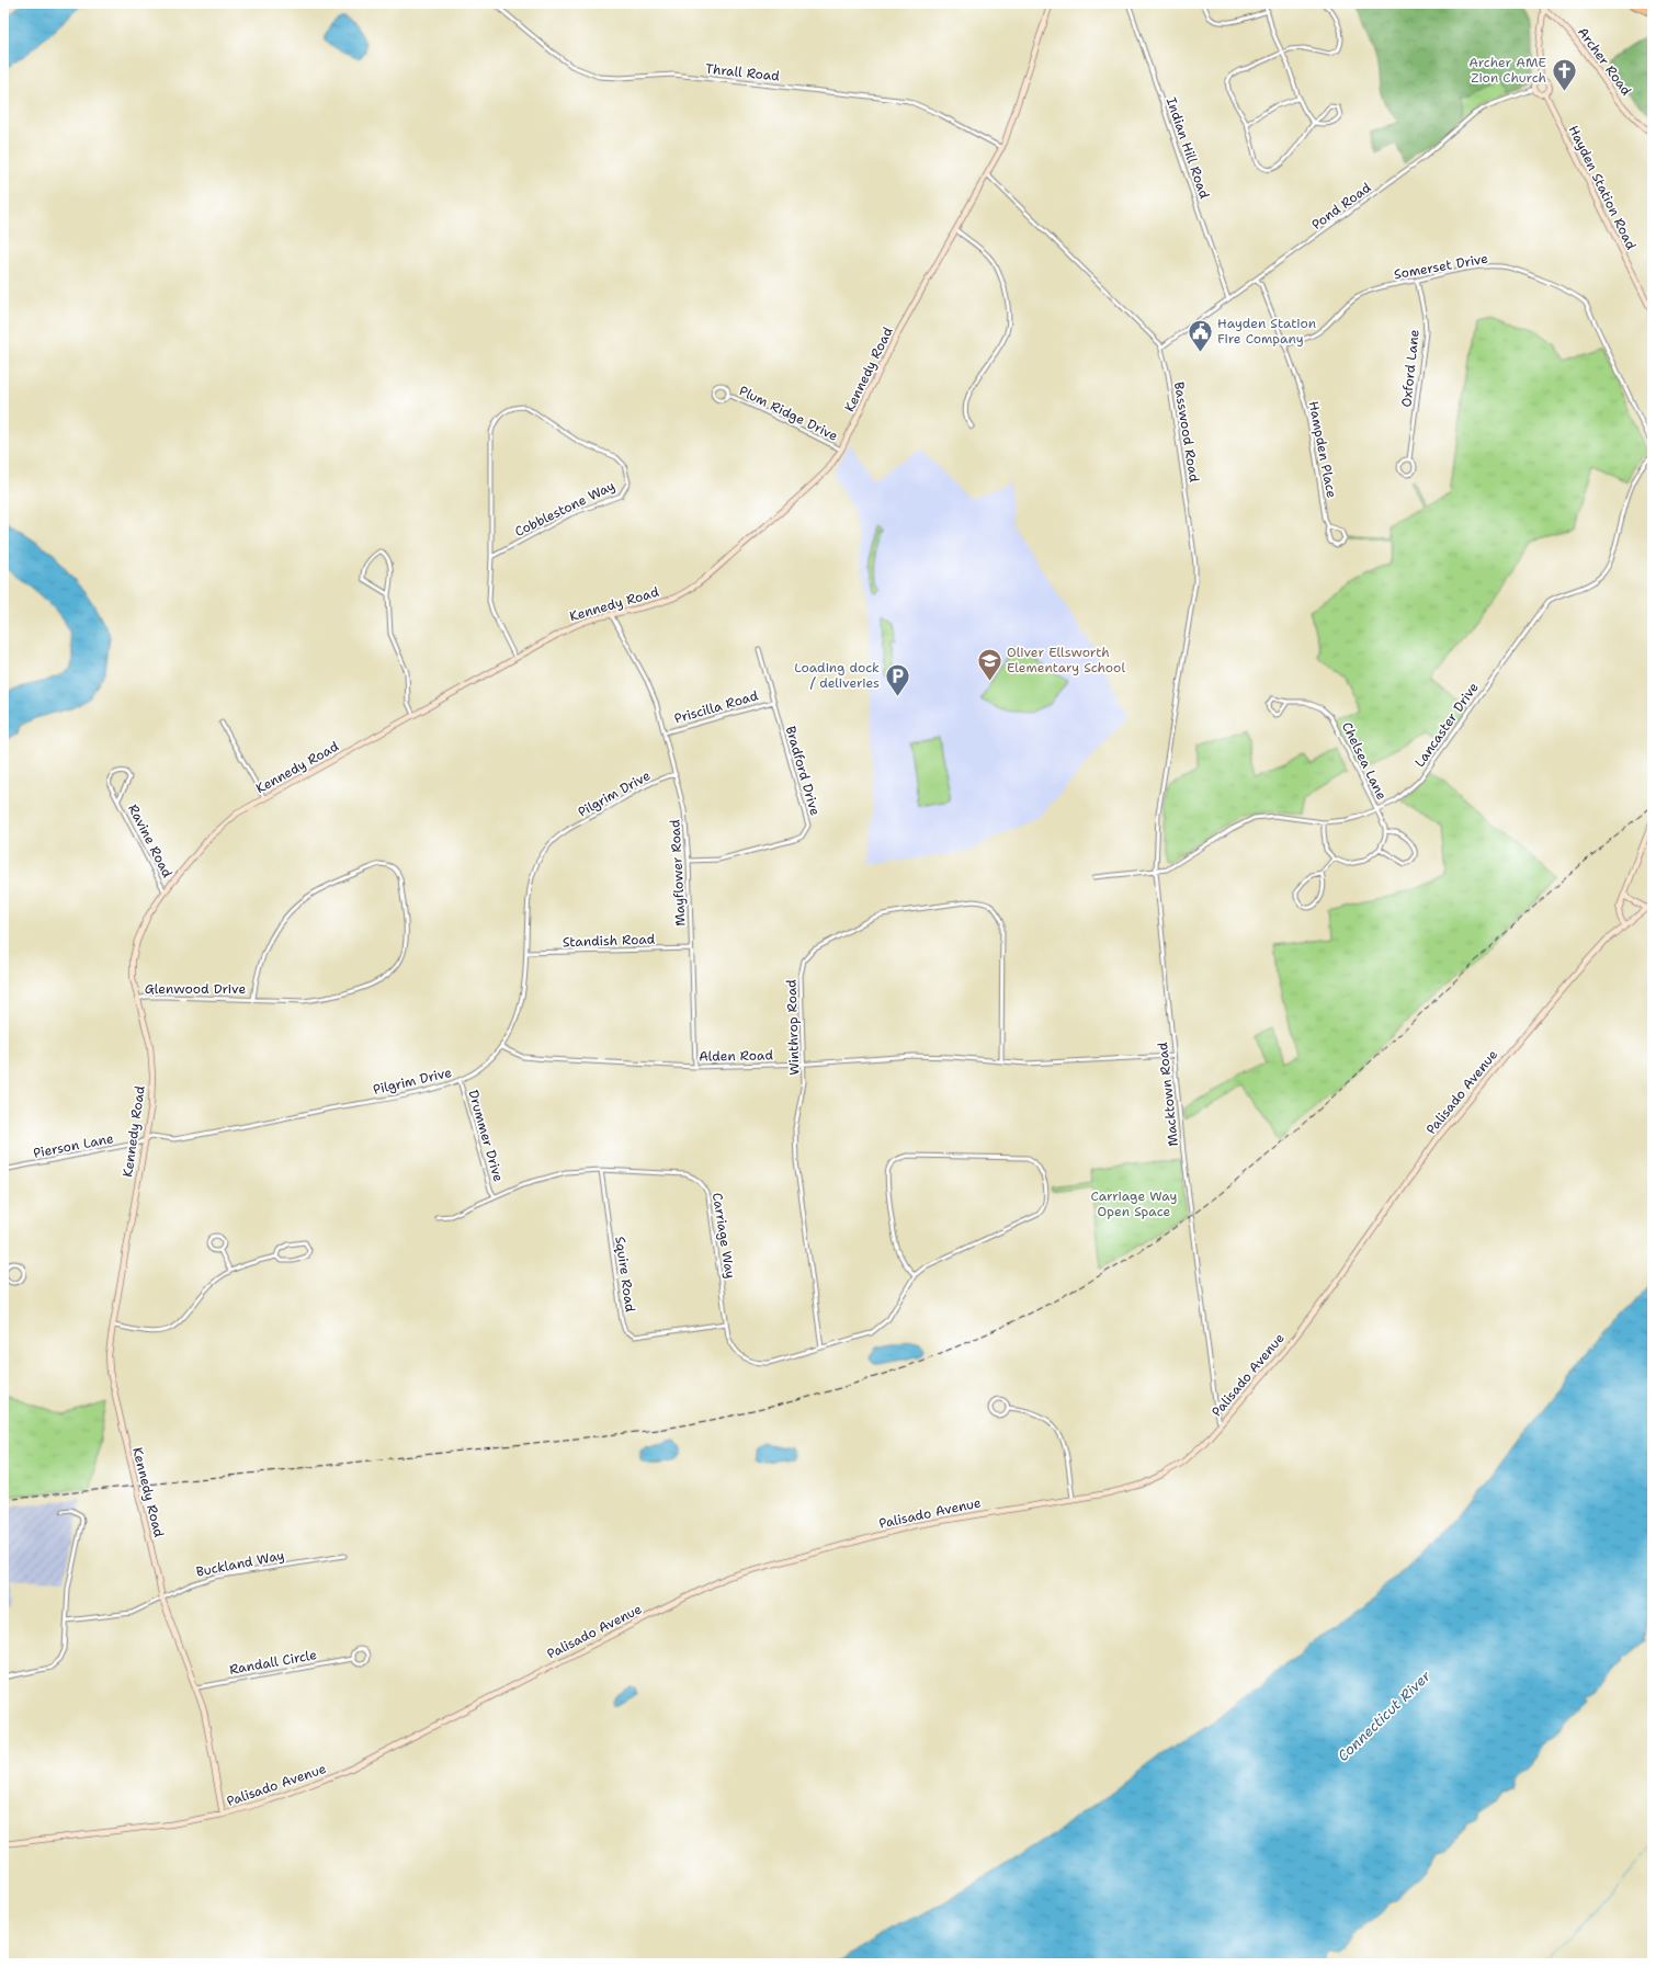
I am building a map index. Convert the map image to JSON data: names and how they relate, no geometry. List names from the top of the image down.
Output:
{
  "streets": {
    "street": [
      "Archer Road",
      "Thrall Road",
      "Indian Hill Road",
      "Hayden Station Road",
      "Pond Road",
      "Somerset Drive",
      "Oxford Lane",
      "Kennedy Road",
      "Plum Ridge Drive",
      "Basswood Road",
      "Hampden Place",
      "Cobblestone Way",
      "Priscilla Road",
      "Lancaster Drive",
      "Chelsea Lane",
      "Bradford Drive",
      "Pilgrim Drive",
      "Ravine Road",
      "Mayflower Road",
      "Standish Road",
      "Glenwood Drive",
      "Winthrop Road",
      "Alden Road",
      "Palisado Avenue",
      "Macktown Road",
      "Drummer Drive",
      "Pierson Lane",
      "Carriage Way",
      "Squire Road",
      "Buckland Way",
      "Randall Circle"
    ]
  },
  "crossings": [
    ["Thrall Road", "Kennedy Road"],
    ["Indian Hill Road", "Pond Road"],
    ["Hayden Station Road", "Pond Road"],
    ["Pond Road", "Basswood Road"],
    ["Pond Road", "Hampden Place"],
    ["Somerset Drive", "Oxford Lane"],
    ["Somerset Drive", "Hampden Place"],
    ["Kennedy Road", "Plum Ridge Drive"],
    ["Kennedy Road", "Cobblestone Way"],
    ["Kennedy Road", "Pilgrim Drive"],
    ["Kennedy Road", "Ravine Road"],
    ["Kennedy Road", "Mayflower Road"],
    ["Kennedy Road", "Glenwood Drive"],
    ["Kennedy Road", "Palisado Avenue"],
    ["Kennedy Road", "Pierson Lane"],
    ["Kennedy Road", "Buckland Way"],
    ["Kennedy Road", "Randall Circle"],
    ["Basswood Road", "Macktown Road"],
    ["Priscilla Road", "Bradford Drive"],
    ["Priscilla Road", "Mayflower Road"],
    ["Lancaster Drive", "Chelsea Lane"],
    ["Lancaster Drive", "Macktown Road"],
    ["Bradford Drive", "Mayflower Road"],
    ["Pilgrim Drive", "Mayflower Road"],
    ["Pilgrim Drive", "Standish Road"],
    ["Pilgrim Drive", "Alden Road"],
    ["Pilgrim Drive", "Drummer Drive"],
    ["Pilgrim Drive", "Pierson Lane"],
    ["Mayflower Road", "Standish Road"],
    ["Mayflower Road", "Alden Road"],
    ["Winthrop Road", "Alden Road"],
    ["Winthrop Road", "Carriage Way"],
    ["Alden Road", "Macktown Road"],
    ["Palisado Avenue", "Macktown Road"],
    ["Drummer Drive", "Carriage Way"],
    ["Carriage Way", "Squire Road"]
  ],
  "water": ["Connecticut River"],
  "parks": ["Carriage Way Open Space"],
  "places": {
    "church": ["Archer AME Zion Church"],
    "public building": ["Hayden Station Fire Company"],
    "school or university": ["Oliver Ellsworth Elementary School"],
    "parking": ["Loading dock / deliveries"]
  }
}
